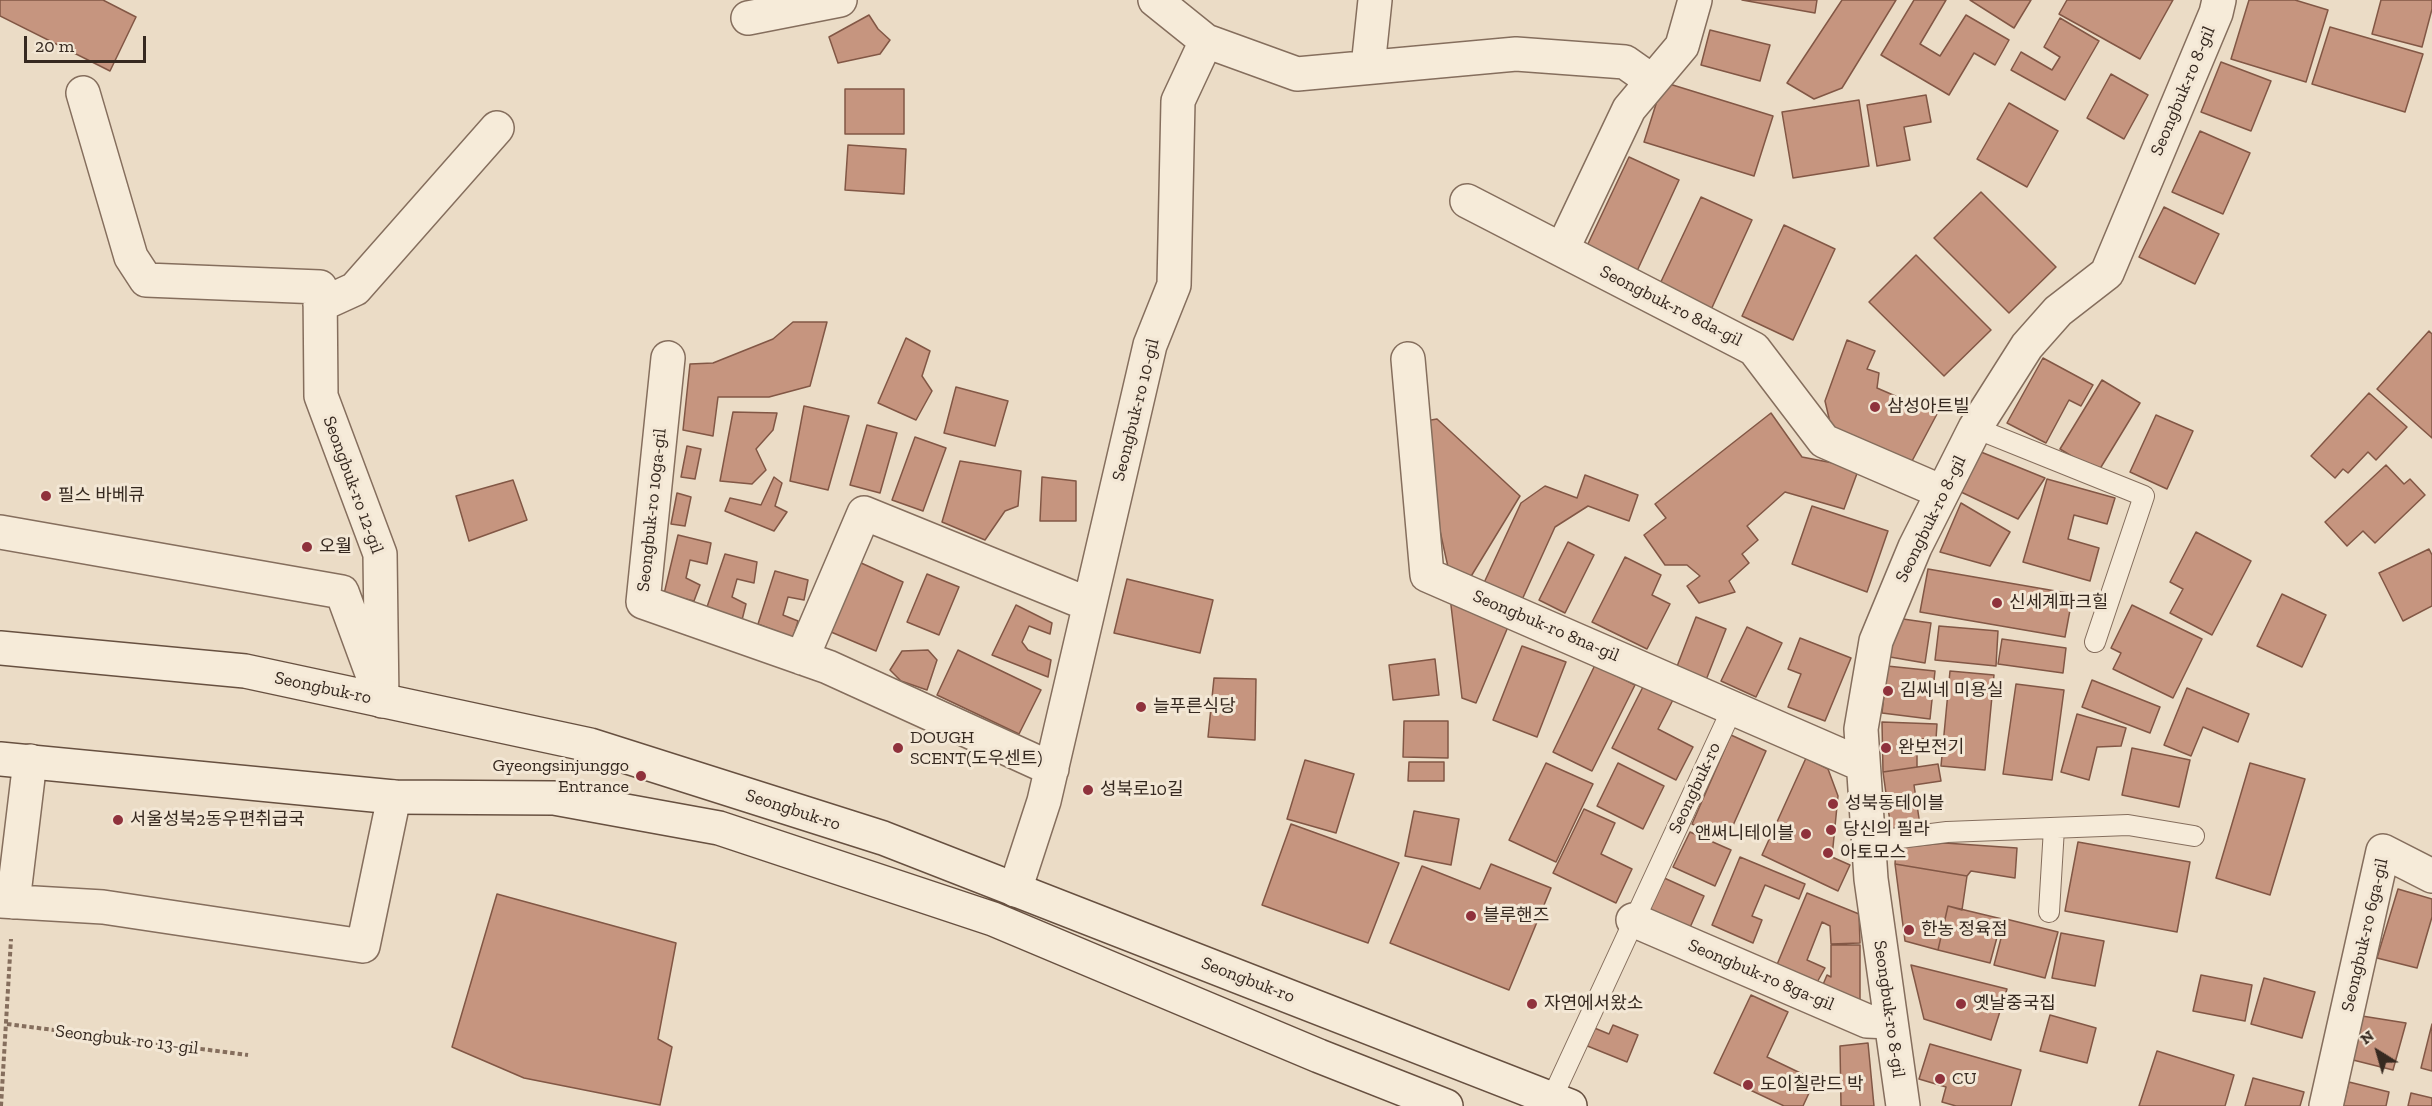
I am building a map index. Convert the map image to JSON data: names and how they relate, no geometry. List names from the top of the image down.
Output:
{
  "streets": {
    "street": [
      "Seongbuk-ro 8-gil",
      "Seongbuk-ro 8da-gil",
      "Seongbuk-ro 10-gil",
      "Seongbuk-ro 12-gil",
      "Seongbuk-ro 10ga-gil",
      "Seongbuk-ro 8na-gil",
      "Seongbuk-ro",
      "Seongbuk-ro 6ga-gil",
      "Seongbuk-ro 8ga-gil"
    ],
    "path": ["Seongbuk-ro 13-gil"]
  },
  "crossings": [
    ["Seongbuk-ro 8-gil", "Seongbuk-ro 8da-gil"],
    ["Seongbuk-ro 8-gil", "Seongbuk-ro 8na-gil"],
    ["Seongbuk-ro 8-gil", "Seongbuk-ro 8ga-gil"],
    ["Seongbuk-ro 10-gil", "Seongbuk-ro 10ga-gil"],
    ["Seongbuk-ro 10-gil", "Seongbuk-ro"],
    ["Seongbuk-ro 12-gil", "Seongbuk-ro"],
    ["Seongbuk-ro 8na-gil", "Seongbuk-ro"],
    ["Seongbuk-ro", "Seongbuk-ro 8ga-gil"]
  ],
  "places": [
    "삼성아트빌",
    "필스 바베큐",
    "오월",
    "신세계파크힐",
    "김씨네 미용실",
    "늘푸른식당",
    "DOUGH SCENT(도우센트)",
    "완보전기",
    "Gyeongsinjunggo Entrance",
    "성북로10길",
    "성북동테이블",
    "서울성북2동우편취급국",
    "당신의 필라",
    "앤써니테이블",
    "아토모스",
    "블루핸즈",
    "한농 정육점",
    "자연에서왔소",
    "옛날중국집",
    "CU",
    "도이칠란드 박"
  ],
  "scale_bar": "20 m",
  "north": "top left"
}
